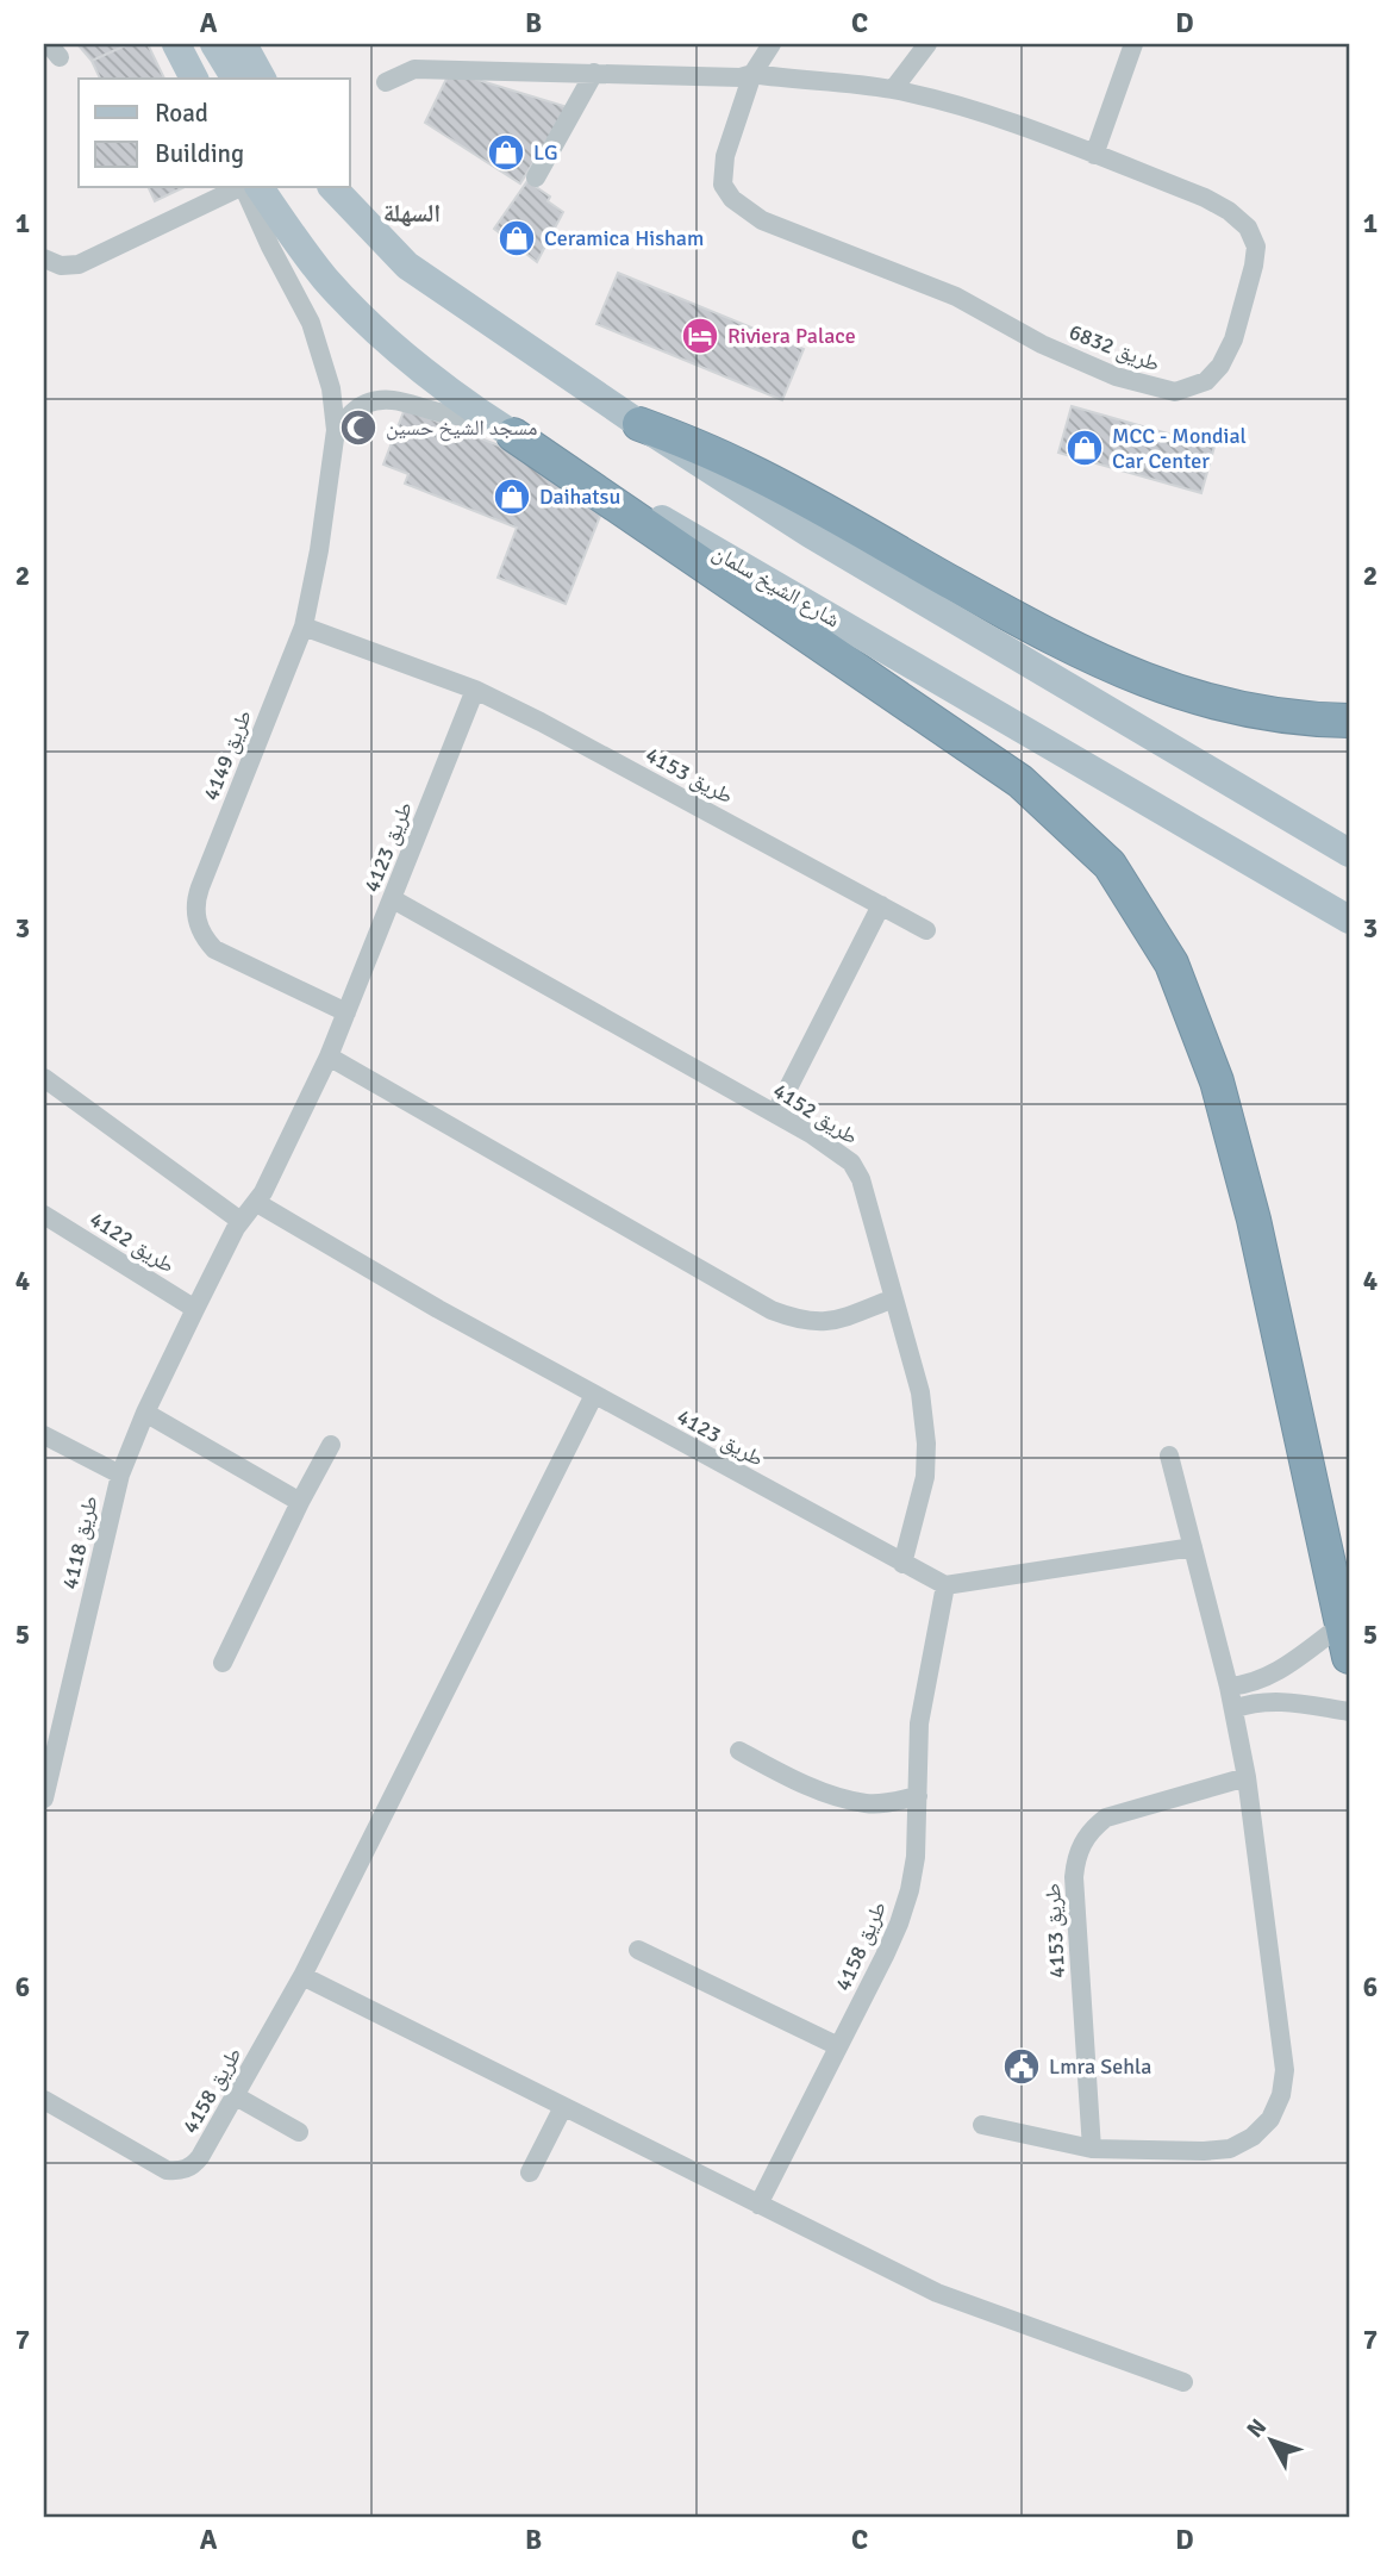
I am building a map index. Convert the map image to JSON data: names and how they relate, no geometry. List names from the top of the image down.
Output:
{
  "streets": {
    "main road": ["شارع الشيخ سلمان"],
    "street": [
      "طريق 6832",
      "طريق 4149",
      "طريق 4153",
      "طريق 4123",
      "طريق 4152",
      "طريق 4122",
      "طريق 4118",
      "طريق 4158"
    ]
  },
  "crossings": [
    ["طريق 4149", "طريق 4153"],
    ["طريق 4149", "طريق 4123"],
    ["طريق 4153", "طريق 4123"],
    ["طريق 4123", "طريق 4152"],
    ["طريق 4123", "طريق 4122"],
    ["طريق 4123", "طريق 4118"],
    ["طريق 4123", "طريق 4158"],
    ["طريق 4122", "طريق 4118"]
  ],
  "districts": ["السهلة"],
  "places": {
    "shop": [
      "LG",
      "Ceramica Hisham",
      "MCC - Mondial Car Center",
      "Daihatsu"
    ],
    "hotel": ["Riviera Palace"],
    "mosque": ["مسجد الشيخ حسين"],
    "public building": ["Lmra Sehla"]
  },
  "legend": ["Road", "Building"],
  "north": "top left",
  "grid": {
    "columns": [
      "A",
      "B",
      "C",
      "D"
    ],
    "rows": [
      "1",
      "2",
      "3",
      "4",
      "5",
      "6",
      "7"
    ]
  }
}
